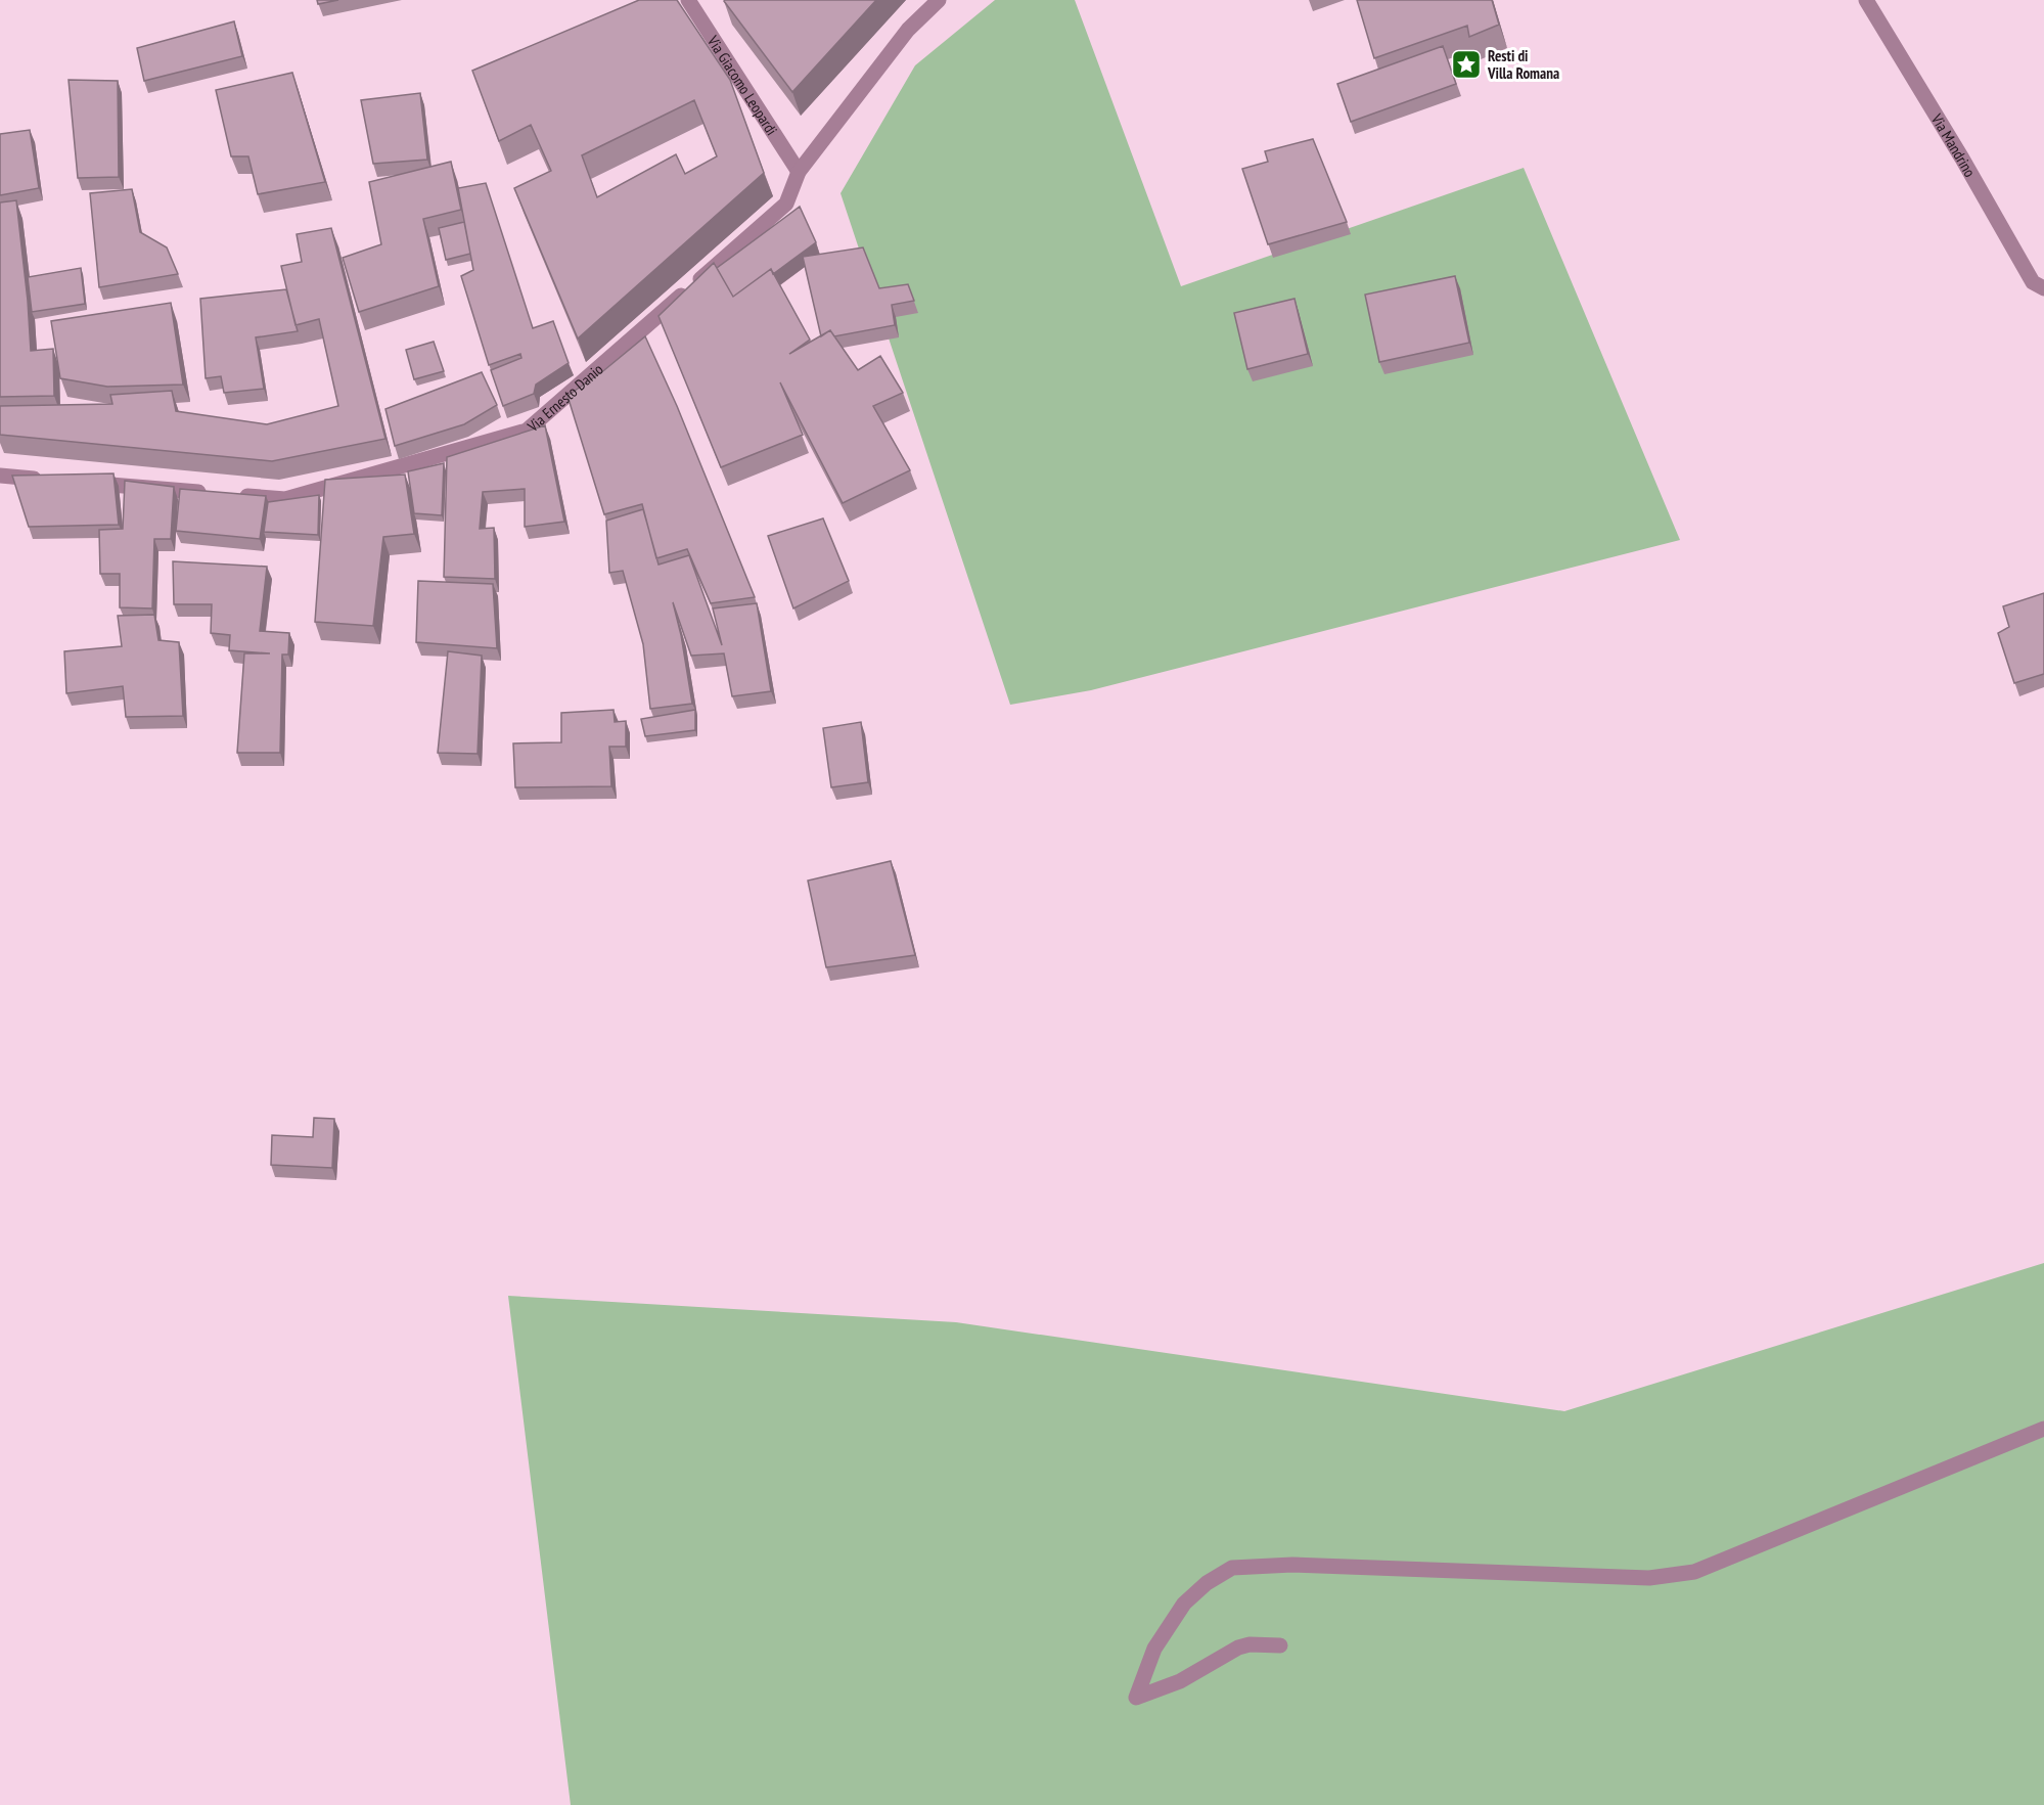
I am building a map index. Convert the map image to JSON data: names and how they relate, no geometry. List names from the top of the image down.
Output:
{
  "streets": {
    "street": ["Via Giacomo Leopardi", "Via Mandrino", "Via Ernesto Danio"]
  },
  "crossings": [
    ["Via Giacomo Leopardi", "Via Ernesto Danio"]
  ],
  "places": {
    "place": ["Resti di Villa Romana"]
  }
}
